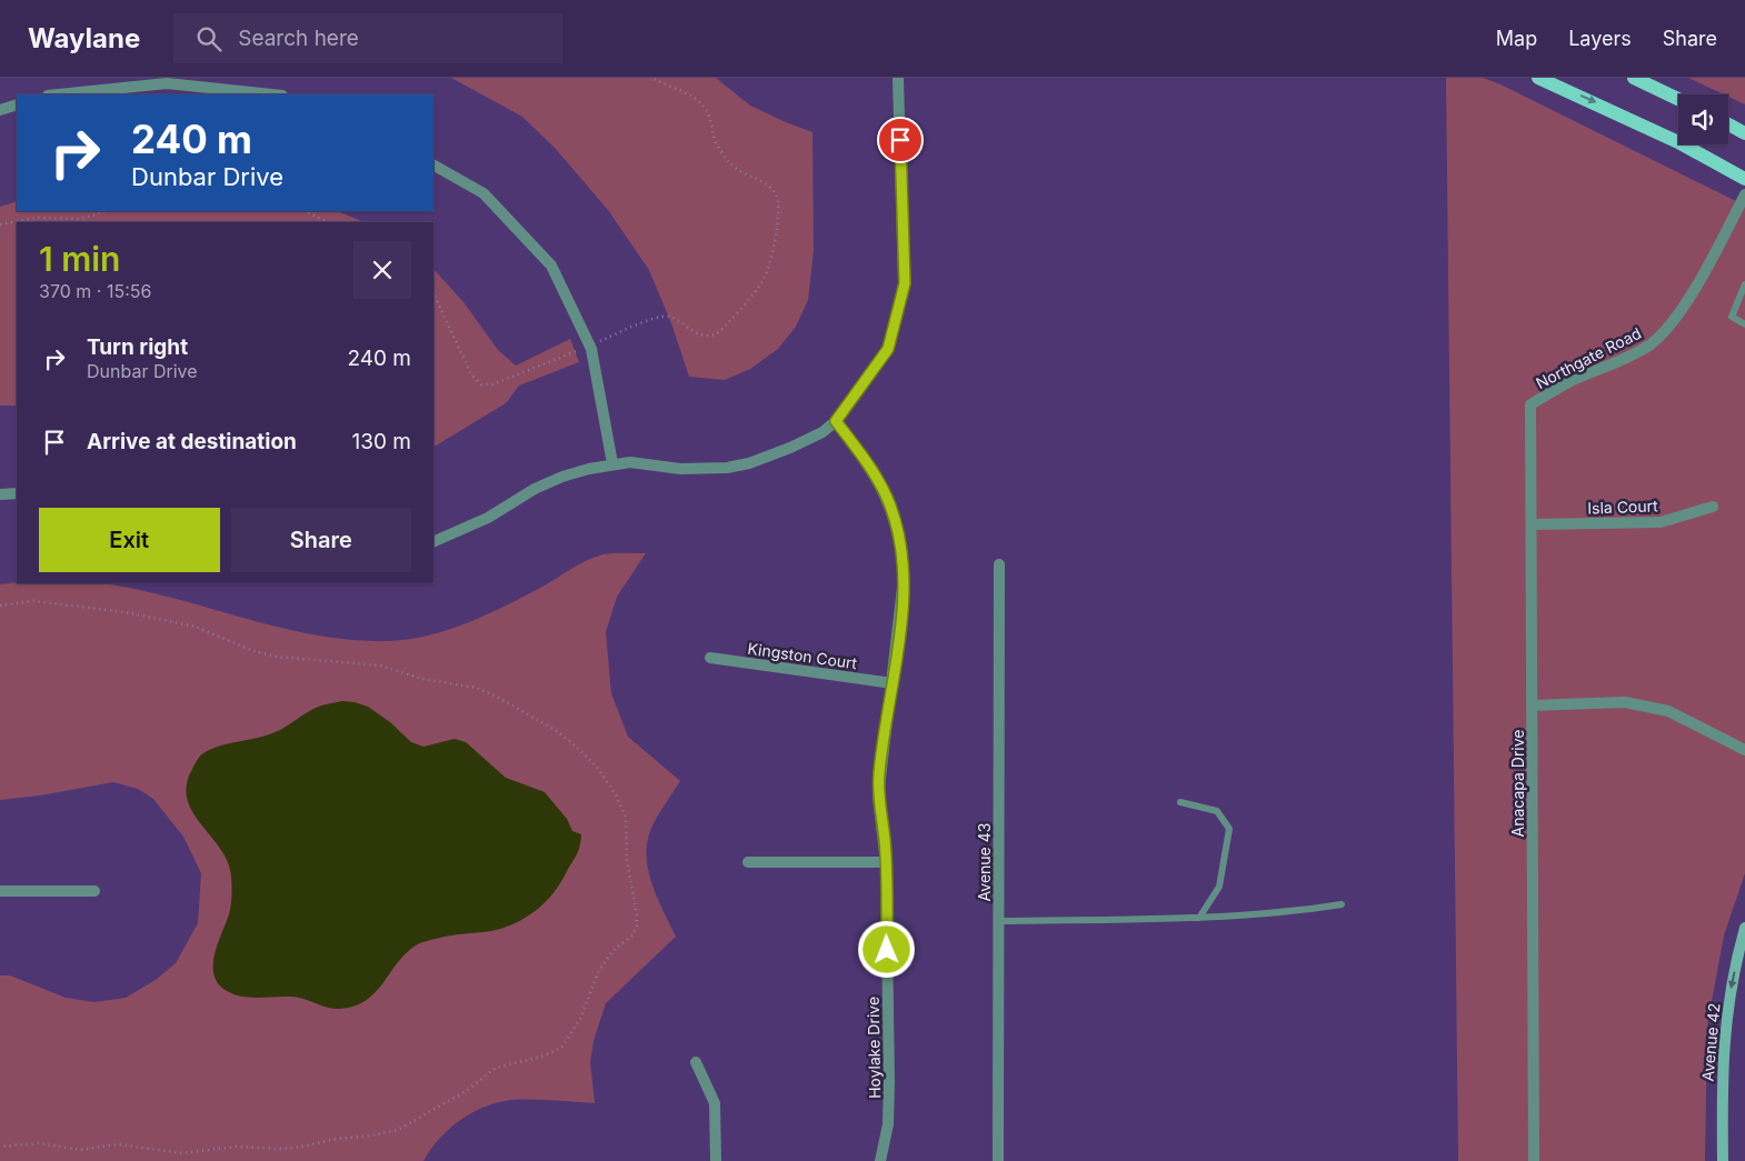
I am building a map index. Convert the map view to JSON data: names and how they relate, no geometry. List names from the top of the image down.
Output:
{
  "streets": {
    "street": [
      "Northgate Road",
      "Isla Court",
      "Kingston Court",
      "Anacapa Drive",
      "Avenue 43",
      "Avenue 42",
      "Hoylake Drive"
    ]
  },
  "crossings": [
    ["Northgate Road", "Anacapa Drive"],
    ["Isla Court", "Anacapa Drive"],
    ["Kingston Court", "Hoylake Drive"]
  ],
  "one_way": ["Avenue 42"],
  "page": {
    "header": "Waylane",
    "search": "Search here",
    "nav": ["Map", "Layers", "Share"],
    "turn": ["240 m", "Dunbar Drive"],
    "heading": ["1 min", "370 m · 15:56"],
    "list": [
      {
        "name": "Turn right",
        "note": "Dunbar Drive",
        "value": "240 m"
      },
      {
        "name": "Arrive at destination",
        "value": "130 m"
      }
    ],
    "buttons": ["Exit", "Share"]
  }
}
